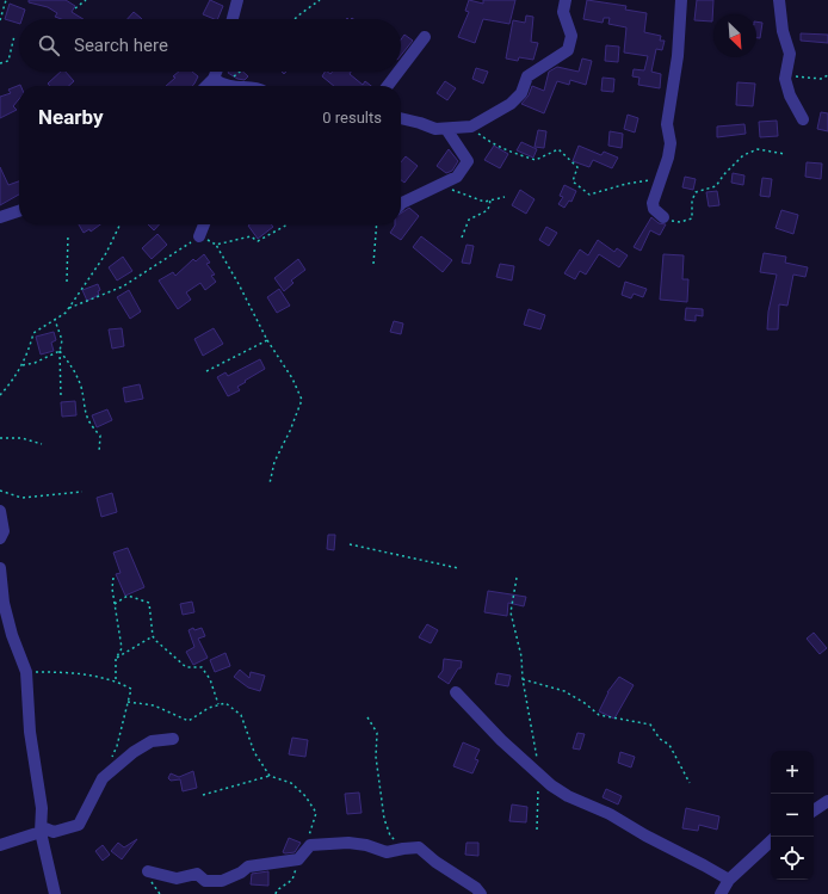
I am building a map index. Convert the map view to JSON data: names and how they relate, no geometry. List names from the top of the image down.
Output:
{
  "north": "bottom right",
  "page": {
    "search": "Search here",
    "heading": ["Nearby", "0 results"],
    "map_buttons": ["+", "−"]
  }
}
